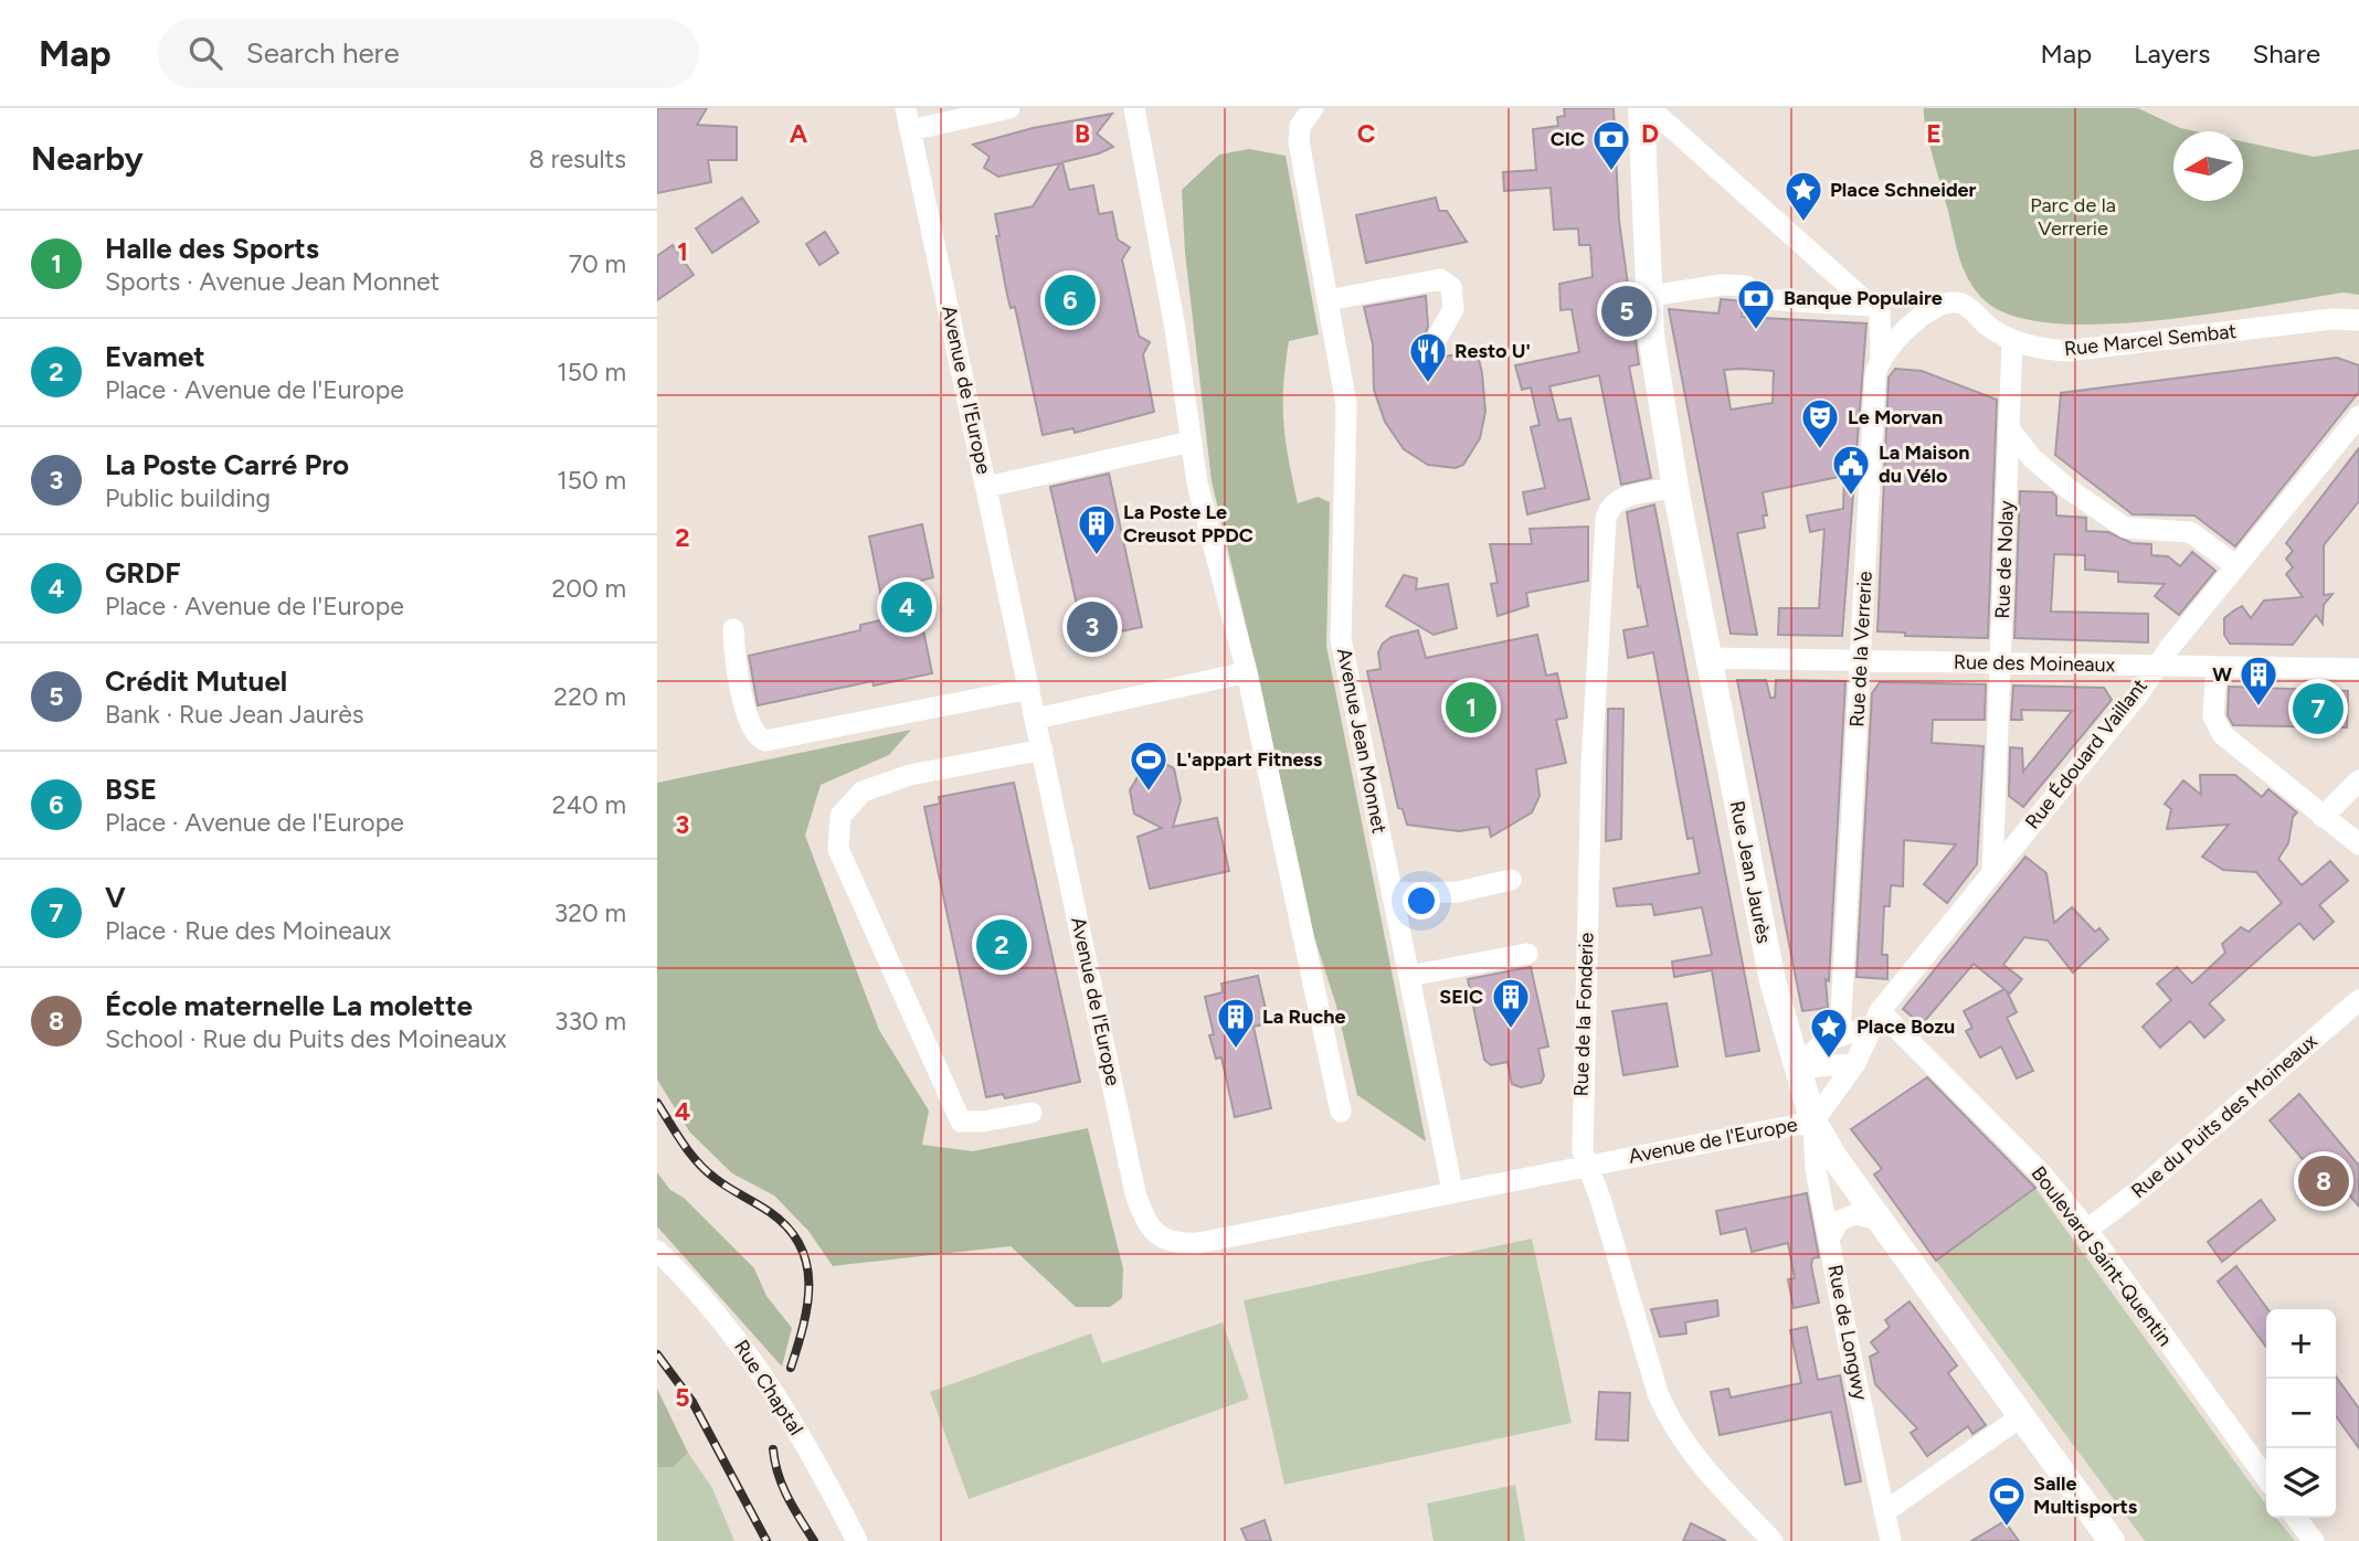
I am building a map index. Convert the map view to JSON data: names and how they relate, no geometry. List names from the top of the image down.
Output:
{
  "streets": {
    "main road": ["Rue Jean Jaurès"],
    "street": [
      "Rue Marcel Sembat",
      "Avenue de l'Europe",
      "Rue de Nolay",
      "Rue de la Verrerie",
      "Rue des Moineaux",
      "Avenue Jean Monnet",
      "Rue Édouard Vaillant",
      "Rue de la Fonderie",
      "Rue du Puits des Moineaux",
      "Boulevard Saint-Quentin",
      "Rue de Longwy",
      "Rue Chaptal"
    ]
  },
  "crossings": [
    ["Rue Marcel Sembat", "Rue de Nolay"],
    ["Rue Marcel Sembat", "Rue de la Verrerie"],
    ["Avenue de l'Europe", "Avenue Jean Monnet"],
    ["Avenue de l'Europe", "Rue Édouard Vaillant"],
    ["Avenue de l'Europe", "Rue Jean Jaurès"],
    ["Avenue de l'Europe", "Rue de la Fonderie"],
    ["Avenue de l'Europe", "Rue de Longwy"],
    ["Rue de Nolay", "Rue des Moineaux"],
    ["Rue de Nolay", "Rue Édouard Vaillant"],
    ["Rue de la Verrerie", "Rue des Moineaux"],
    ["Rue des Moineaux", "Rue Édouard Vaillant"],
    ["Rue des Moineaux", "Rue Jean Jaurès"],
    ["Rue Édouard Vaillant", "Rue Jean Jaurès"],
    ["Rue Édouard Vaillant", "Boulevard Saint-Quentin"],
    ["Rue Édouard Vaillant", "Rue de Longwy"],
    ["Rue Jean Jaurès", "Rue de la Fonderie"],
    ["Rue Jean Jaurès", "Rue de Longwy"],
    ["Rue du Puits des Moineaux", "Boulevard Saint-Quentin"]
  ],
  "parks": ["Parc de la Verrerie"],
  "places": {
    "bank": ["CIC", "Banque Populaire"],
    "place": ["Place Schneider", "Place Bozu"],
    "restaurant": ["Resto U'"],
    "theatre": ["Le Morvan"],
    "public building": ["La Maison du Vélo"],
    "building": [
      "La Poste Le Creusot PPDC",
      "W",
      "SEIC",
      "La Ruche"
    ],
    "sports": ["L'appart Fitness", "Salle Multisports"]
  },
  "north": "left",
  "page": {
    "header": "Map",
    "search": "Search here",
    "nav": ["Map", "Layers", "Share"],
    "heading": ["Nearby", "8 results"],
    "list": [
      {
        "mark": "1",
        "name": "Halle des Sports",
        "note": "Sports · Avenue Jean Monnet",
        "value": "70 m"
      },
      {
        "mark": "2",
        "name": "Evamet",
        "note": "Place · Avenue de l'Europe",
        "value": "150 m"
      },
      {
        "mark": "3",
        "name": "La Poste Carré Pro",
        "note": "Public building",
        "value": "150 m"
      },
      {
        "mark": "4",
        "name": "GRDF",
        "note": "Place · Avenue de l'Europe",
        "value": "200 m"
      },
      {
        "mark": "5",
        "name": "Crédit Mutuel",
        "note": "Bank · Rue Jean Jaurès",
        "value": "220 m"
      },
      {
        "mark": "6",
        "name": "BSE",
        "note": "Place · Avenue de l'Europe",
        "value": "240 m"
      },
      {
        "mark": "7",
        "name": "V",
        "note": "Place · Rue des Moineaux",
        "value": "320 m"
      },
      {
        "mark": "8",
        "name": "École maternelle La molette",
        "note": "School · Rue du Puits des Moineaux",
        "value": "330 m"
      }
    ],
    "pins": [
      "6",
      "5",
      "4",
      "3",
      "1",
      "7",
      "2",
      "8"
    ],
    "map_buttons": ["+", "−"]
  },
  "grid": {
    "columns": [
      "A",
      "B",
      "C",
      "D",
      "E"
    ],
    "rows": [
      "1",
      "2",
      "3",
      "4",
      "5"
    ]
  }
}
